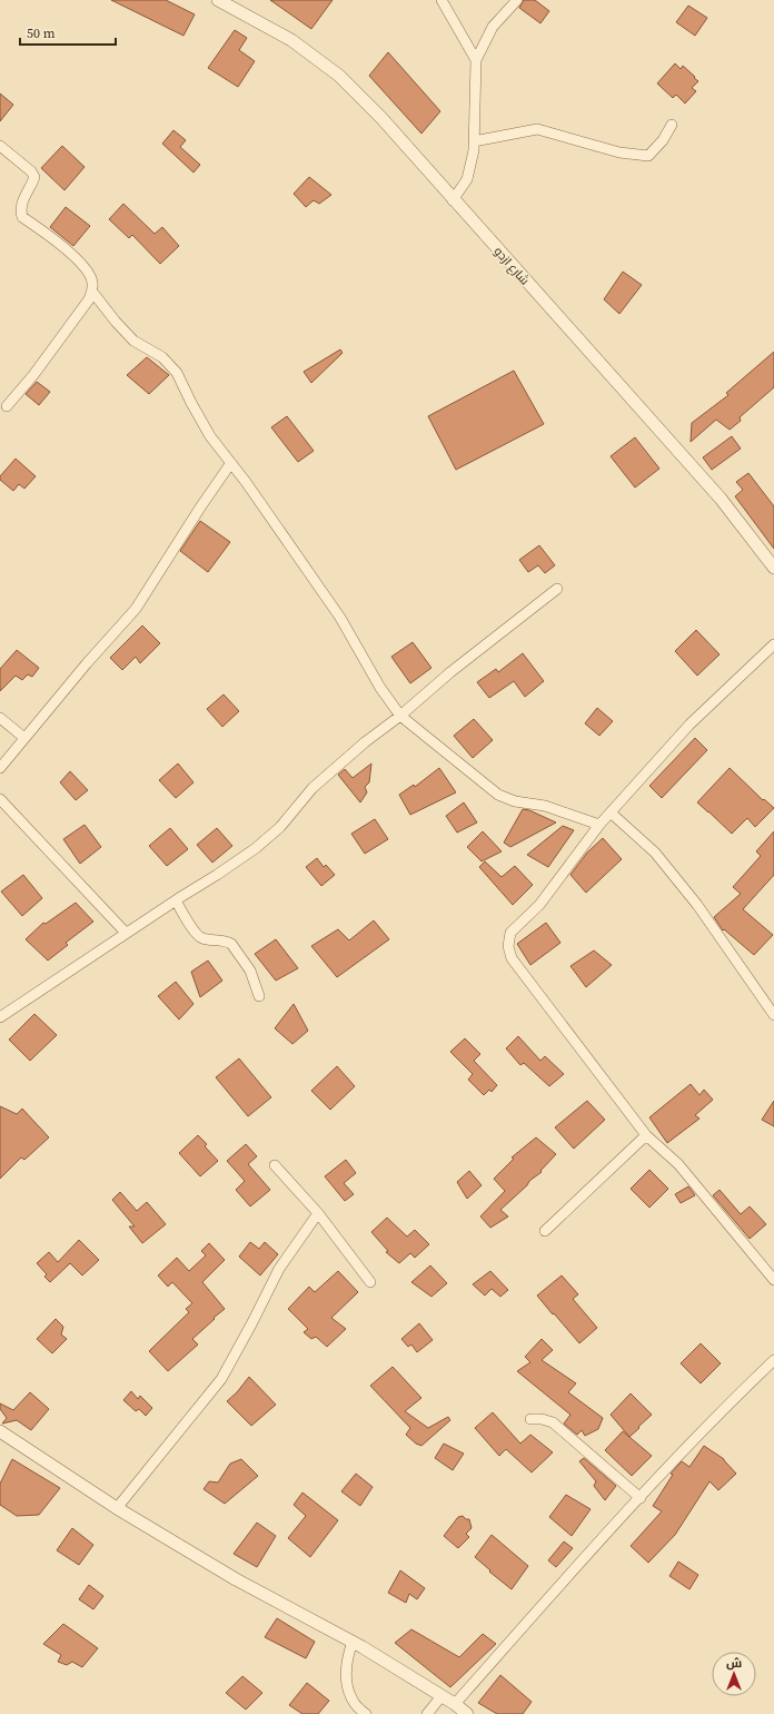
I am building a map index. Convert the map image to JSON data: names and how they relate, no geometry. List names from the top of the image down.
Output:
{
  "streets": {
    "street": ["شارع ازدو"]
  },
  "scale_bar": "50 m",
  "north": "top"
}
